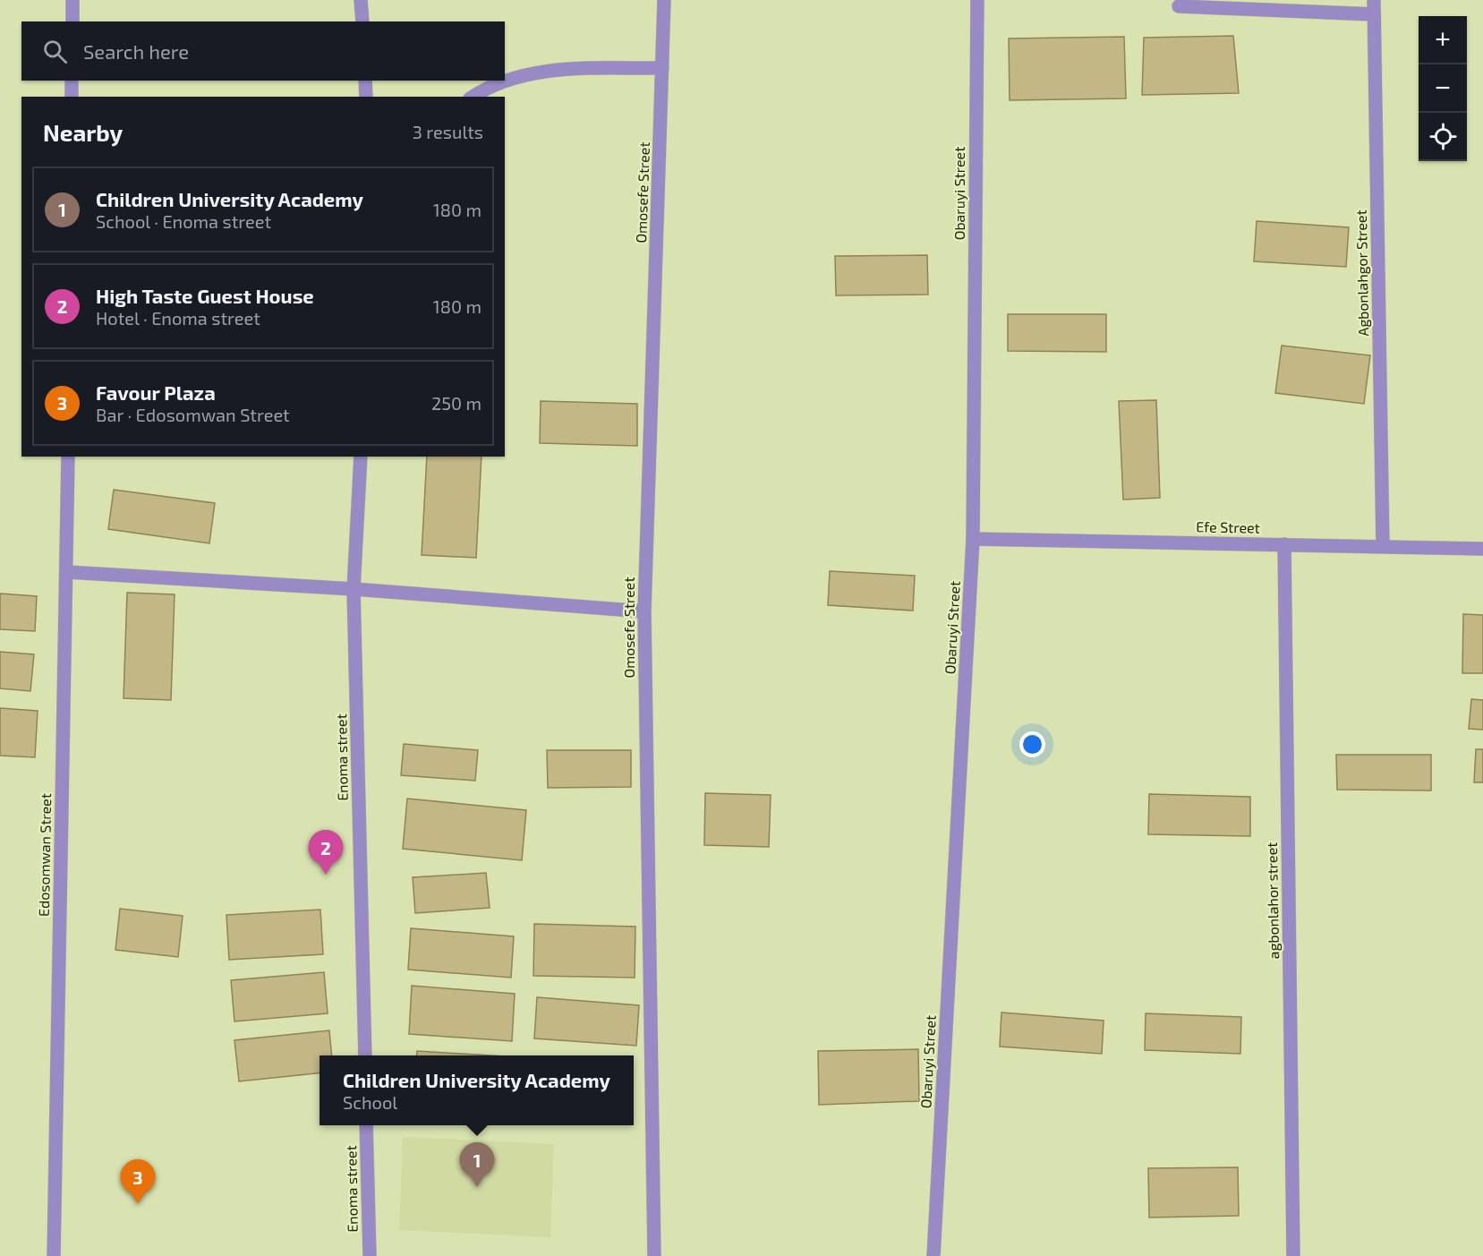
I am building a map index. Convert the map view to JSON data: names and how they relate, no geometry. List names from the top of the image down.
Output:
{
  "streets": {
    "street": [
      "Omosefe Street",
      "Obaruyi Street",
      "Agbonlahgor Street",
      "Efe Street",
      "Enoma street",
      "Edosomwan Street",
      "agbonlahor street"
    ]
  },
  "crossings": [
    ["Obaruyi Street", "Efe Street"],
    ["Agbonlahgor Street", "Efe Street"],
    ["Efe Street", "agbonlahor street"]
  ],
  "page": {
    "map_buttons": ["+", "−"],
    "search": "Search here",
    "heading": ["Nearby", "3 results"],
    "list": [
      {
        "mark": "1",
        "name": "Children University Academy",
        "note": "School · Enoma street",
        "value": "180 m"
      },
      {
        "mark": "2",
        "name": "High Taste Guest House",
        "note": "Hotel · Enoma street",
        "value": "180 m"
      },
      {
        "mark": "3",
        "name": "Favour Plaza",
        "note": "Bar · Edosomwan Street",
        "value": "250 m"
      }
    ],
    "pins": ["2", "1", "3"],
    "popup": ["Children University Academy", "School"]
  }
}
